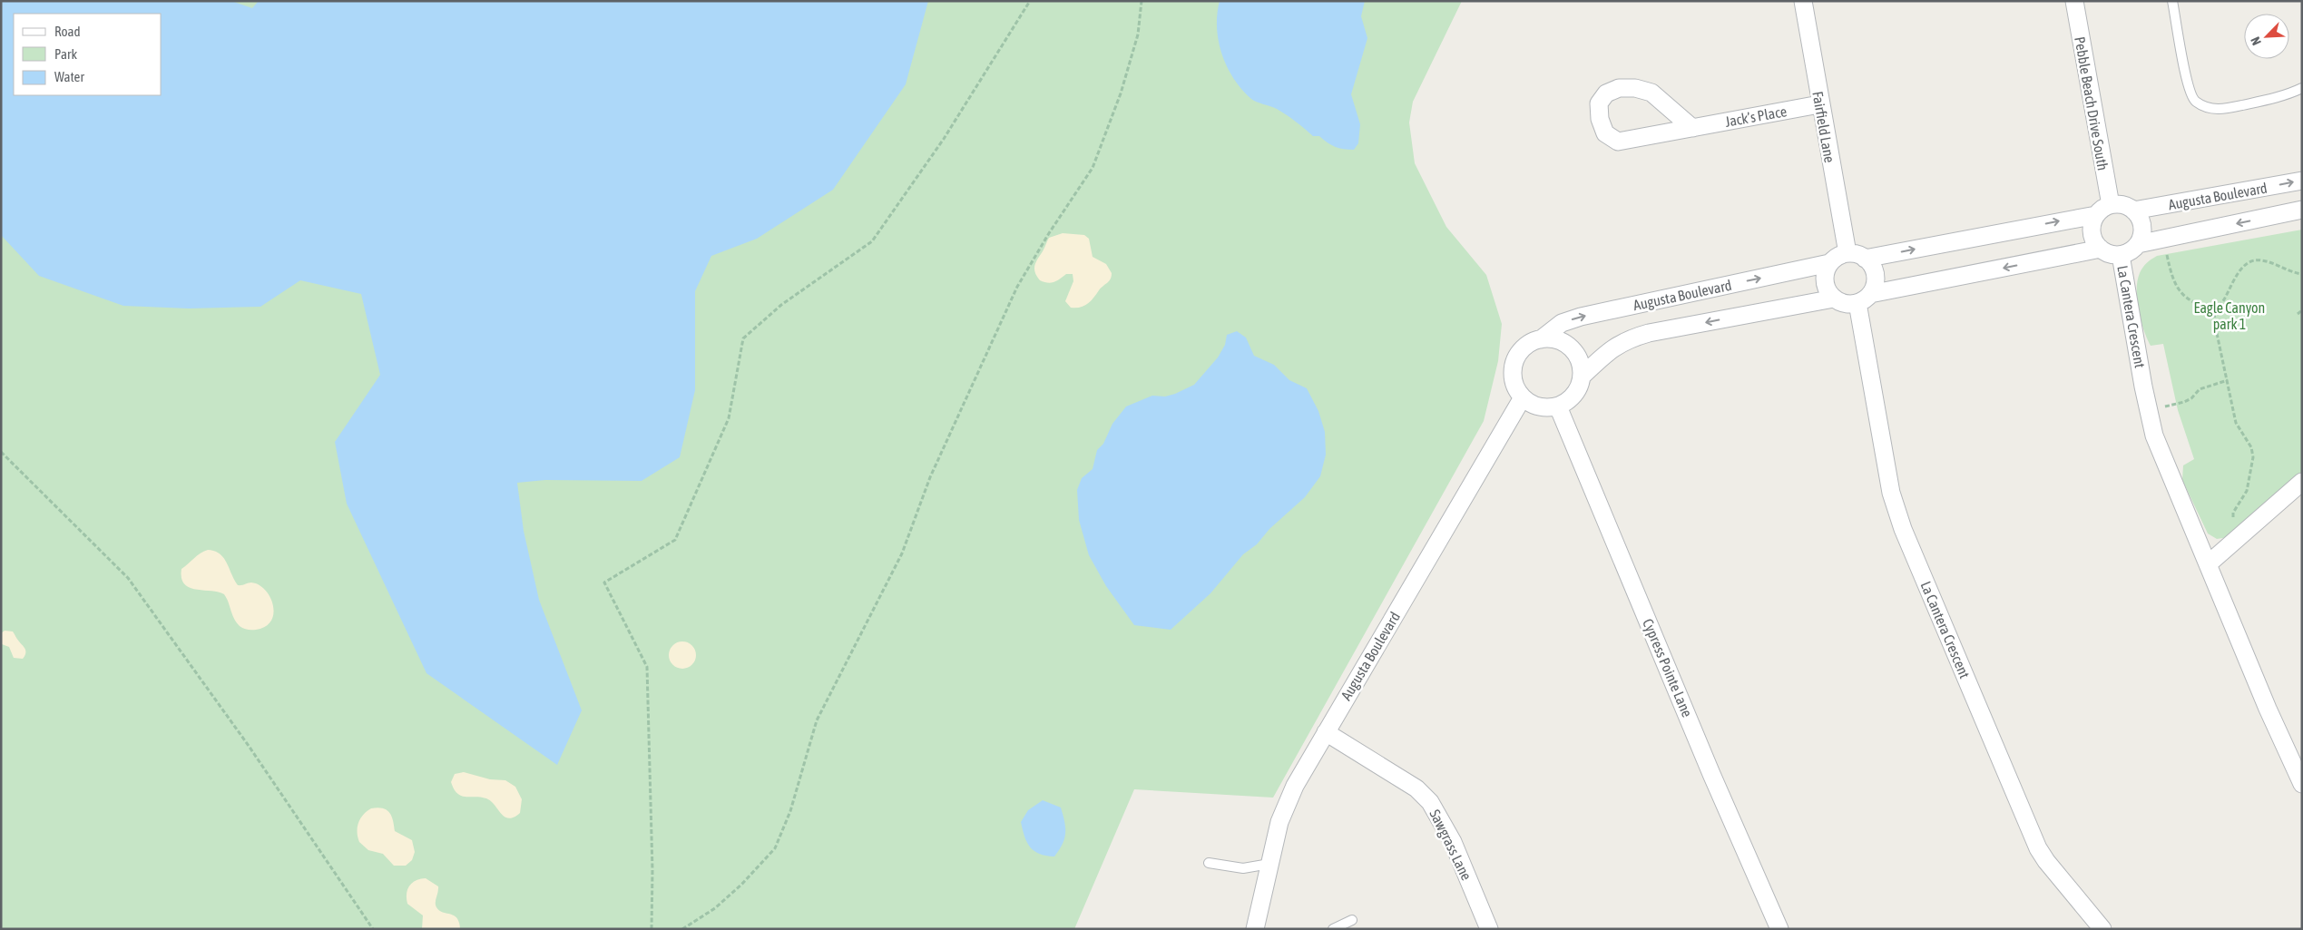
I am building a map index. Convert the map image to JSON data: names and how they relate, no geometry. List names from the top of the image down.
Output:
{
  "streets": {
    "street": [
      "Pebble Beach Drive South",
      "Jack’s Place",
      "Fairfield Lane",
      "Augusta Boulevard",
      "La Cantera Crescent",
      "Cypress Pointe Lane",
      "Sawgrass Lane"
    ]
  },
  "crossings": [
    ["Pebble Beach Drive South", "Augusta Boulevard"],
    ["Pebble Beach Drive South", "La Cantera Crescent"],
    ["Jack’s Place", "Fairfield Lane"],
    ["Fairfield Lane", "Augusta Boulevard"],
    ["Fairfield Lane", "La Cantera Crescent"],
    ["Augusta Boulevard", "La Cantera Crescent"],
    ["Augusta Boulevard", "Cypress Pointe Lane"],
    ["Augusta Boulevard", "Sawgrass Lane"]
  ],
  "parks": ["Eagle Canyon park 1"],
  "legend": ["Road", "Park", "Water"],
  "north": "bottom left"
}
